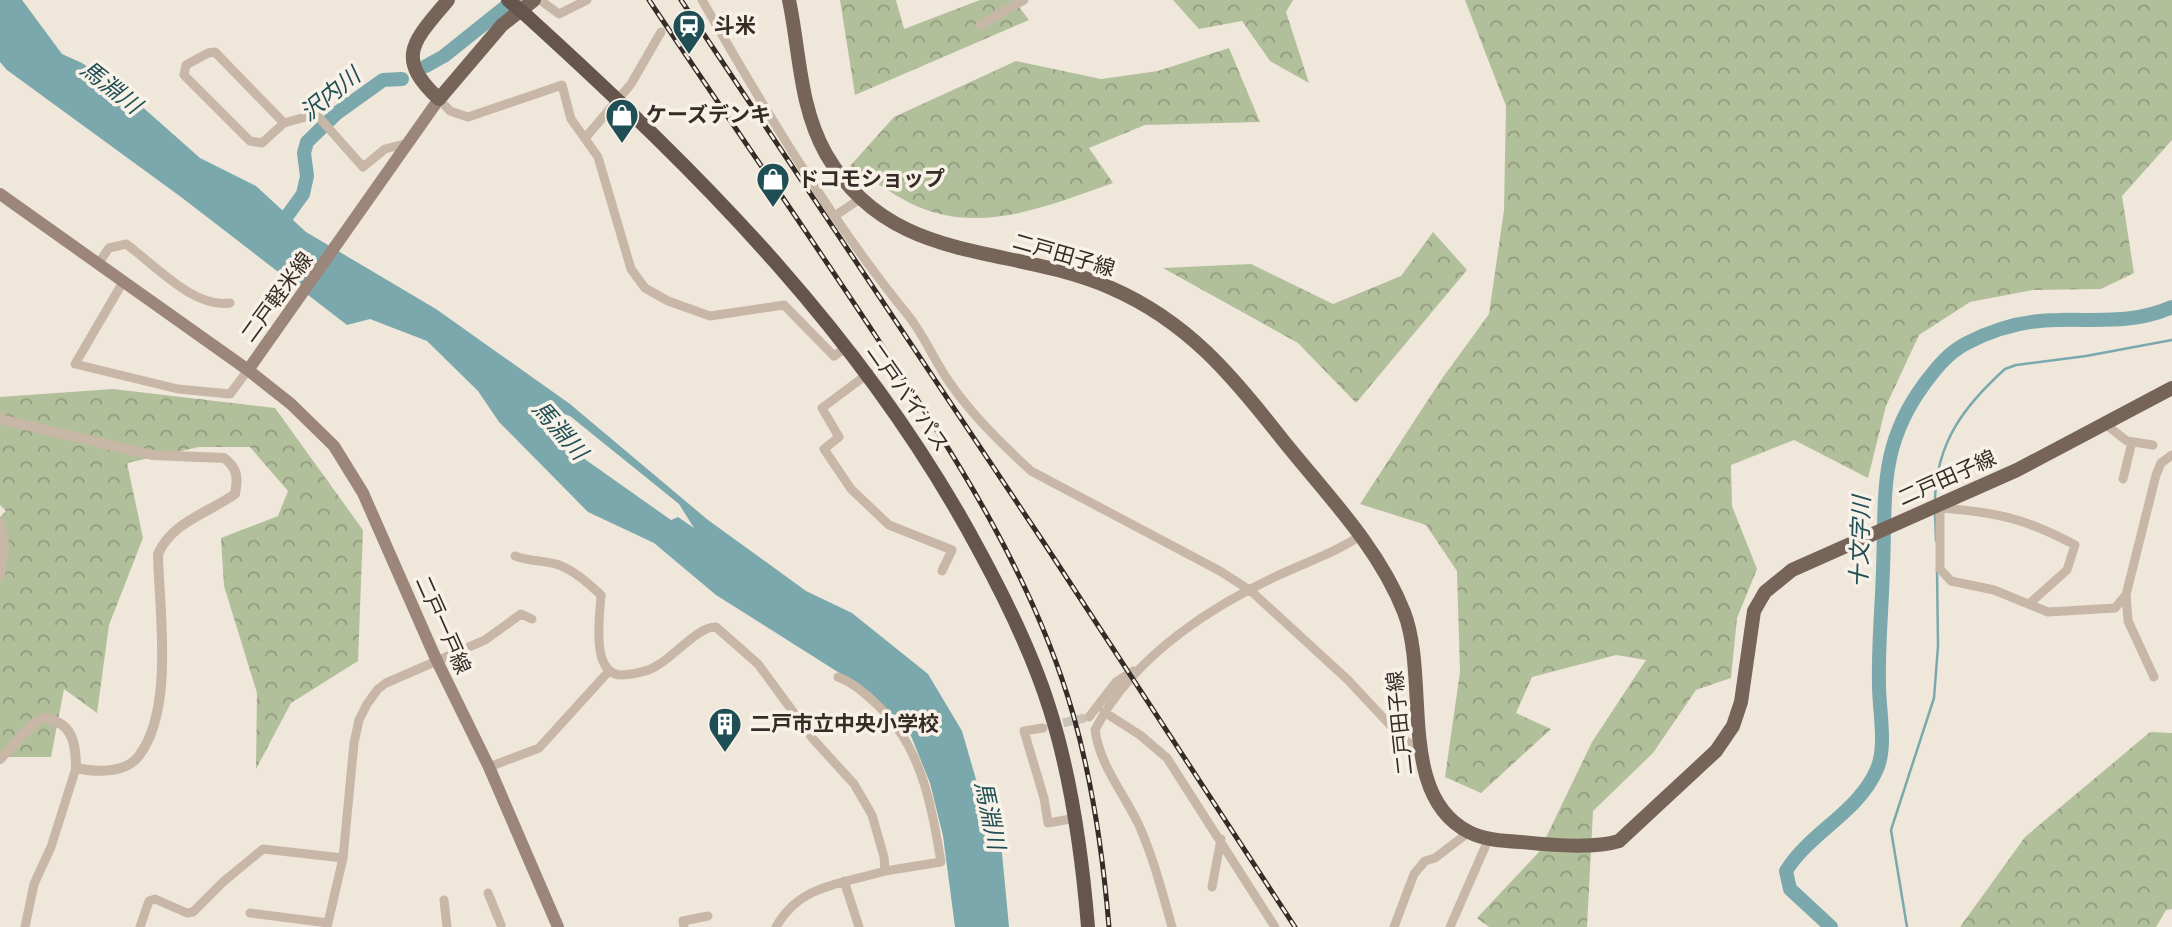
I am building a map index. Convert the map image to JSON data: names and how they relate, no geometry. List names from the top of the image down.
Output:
{
  "streets": {
    "highway": ["二戸バイパス"],
    "main road": ["二戸田子線", "二戸軽米線", "二戸一戸線"]
  },
  "crossings": [
    ["二戸軽米線", "二戸一戸線"]
  ],
  "water": ["馬淵川", "沢内川", "十文字川"],
  "places": {
    "station": ["斗米"],
    "shop": ["ケーズデンキ", "ドコモショップ"],
    "building": ["二戸市立中央小学校"]
  }
}
